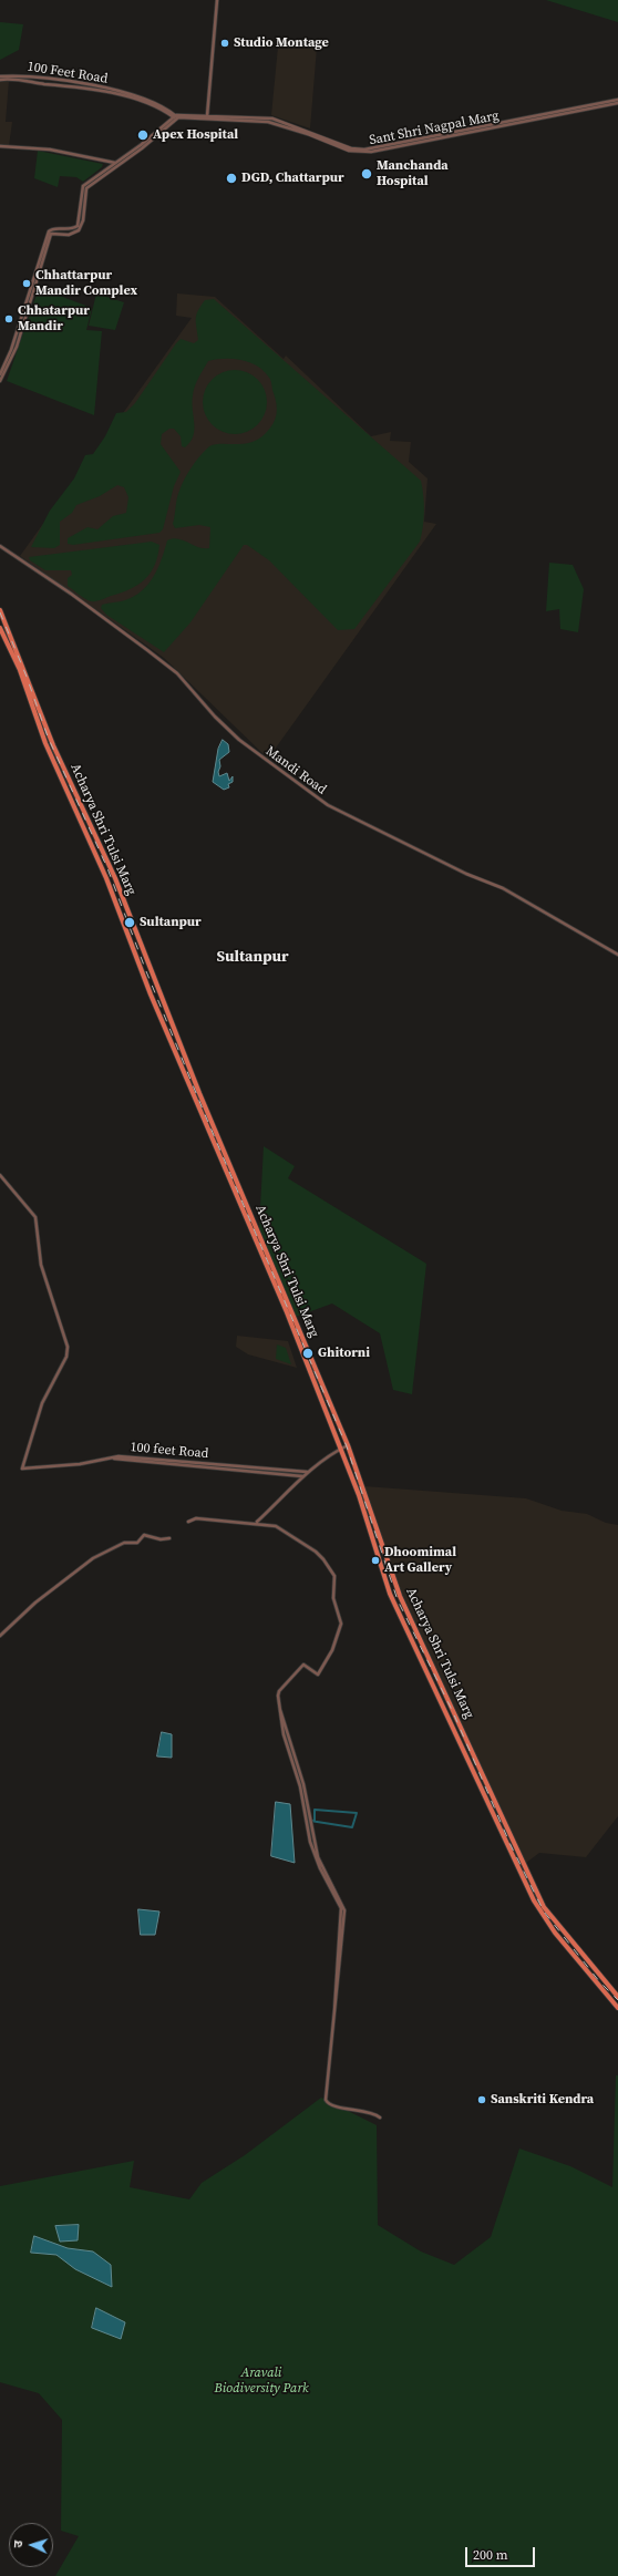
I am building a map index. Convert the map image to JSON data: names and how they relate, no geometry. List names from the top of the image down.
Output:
{
  "streets": {
    "highway": ["Acharya Shri Tulsi Marg"],
    "street": [
      "100 Feet Road",
      "Sant Shri Nagpal Marg",
      "Mandi Road",
      "100 feet Road"
    ]
  },
  "crossings": [
    ["100 Feet Road", "Sant Shri Nagpal Marg"]
  ],
  "districts": ["Sultanpur"],
  "parks": ["Aravali Biodiversity Park"],
  "places": [
    "Studio Montage",
    "Apex Hospital",
    "Manchanda Hospital",
    "DGD, Chattarpur",
    "Chhattarpur Mandir Complex",
    "Chhatarpur Mandir",
    "Sultanpur",
    "Ghitorni",
    "Dhoomimal Art Gallery",
    "Sanskriti Kendra"
  ],
  "scale_bar": "200 m",
  "north": "left"
}
